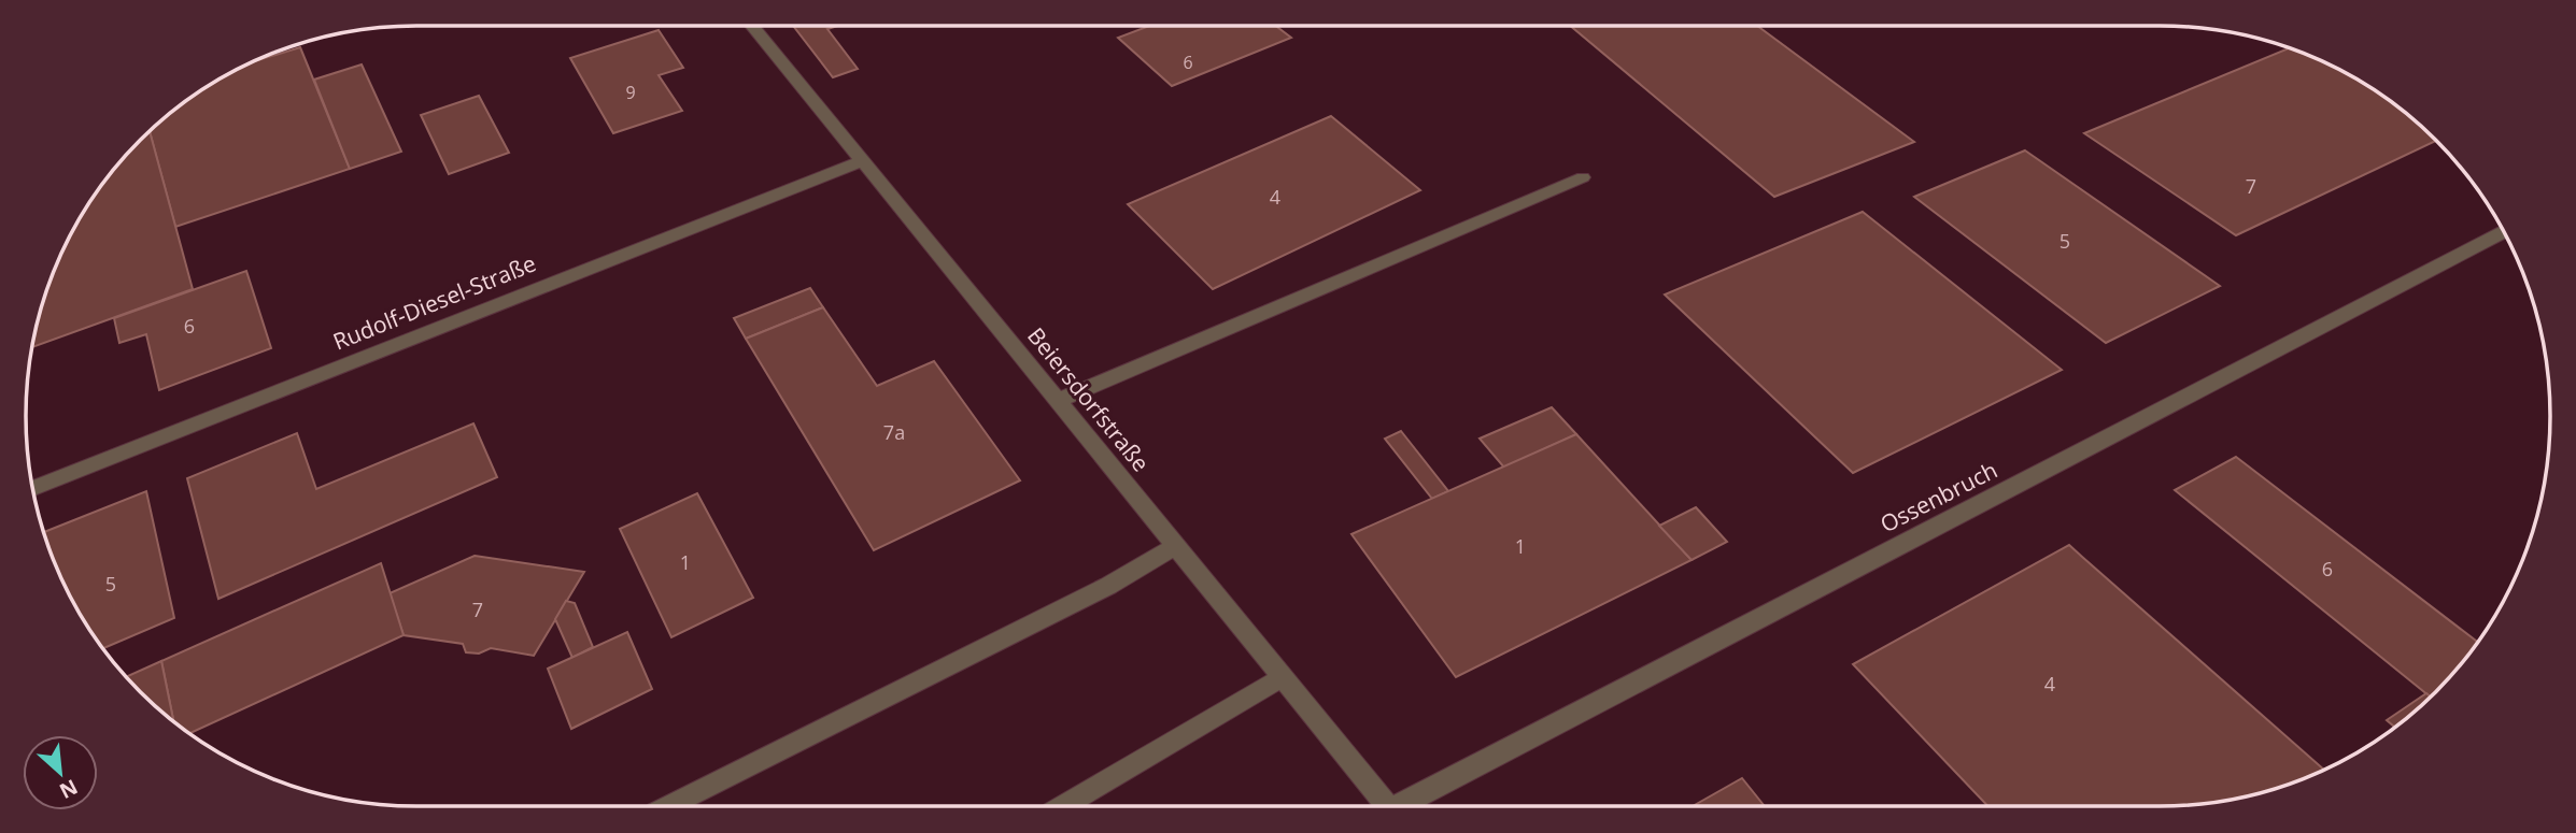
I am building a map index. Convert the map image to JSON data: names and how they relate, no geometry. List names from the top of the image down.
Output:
{
  "streets": {
    "street": ["Rudolf-Diesel-Straße", "Beiersdorfstraße", "Ossenbruch"]
  },
  "crossings": [
    ["Rudolf-Diesel-Straße", "Beiersdorfstraße"]
  ],
  "house_numbers": [
    "6",
    "9",
    "7",
    "4",
    "5",
    "6",
    "7a",
    "1",
    "1",
    "6",
    "5",
    "7",
    "4"
  ],
  "north": "bottom right"
}
